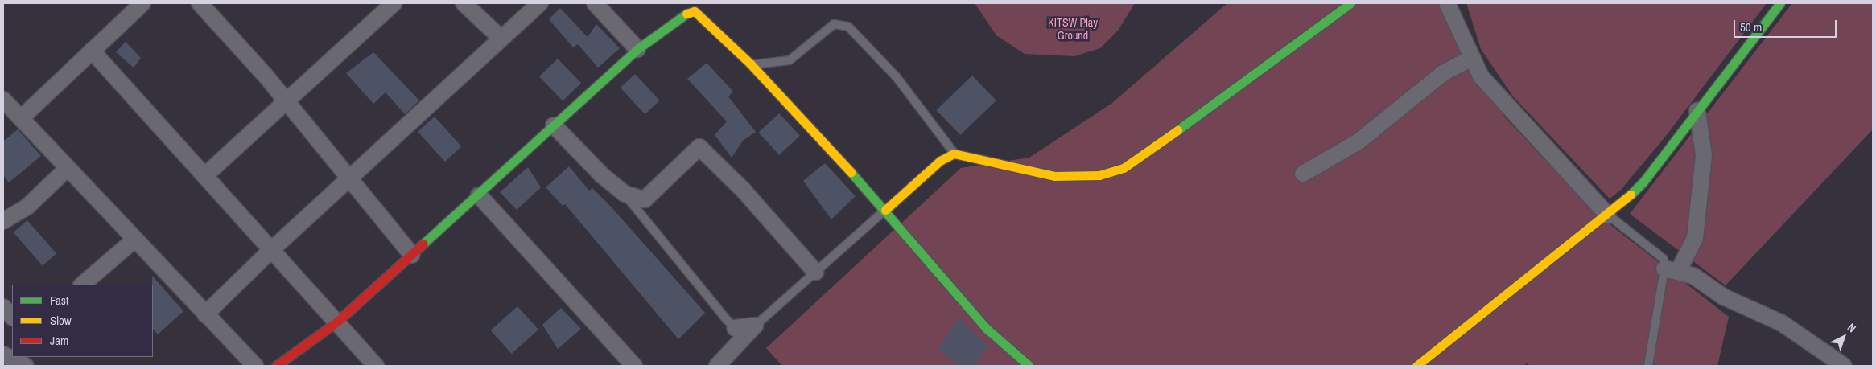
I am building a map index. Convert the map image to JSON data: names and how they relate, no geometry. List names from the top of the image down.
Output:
{
  "parks": ["KITSW Play Ground"],
  "legend": ["Fast", "Slow", "Jam"],
  "scale_bar": "50 m",
  "north": "top right"
}
